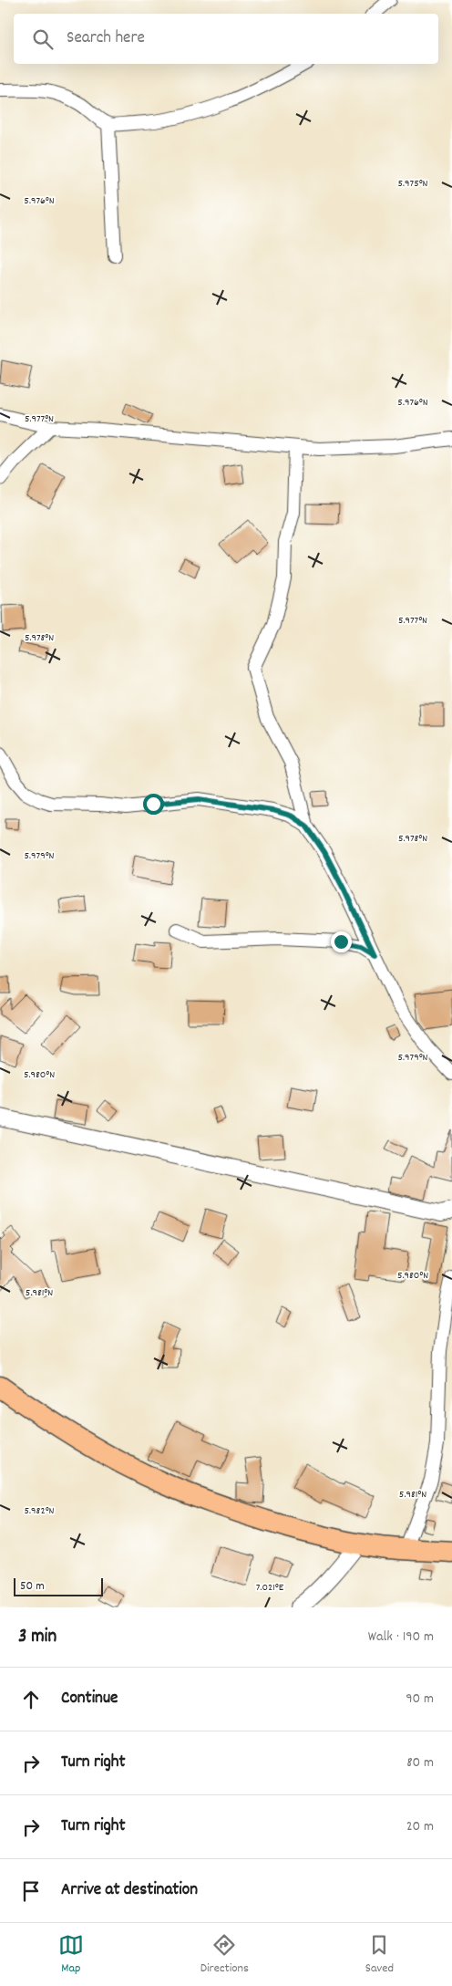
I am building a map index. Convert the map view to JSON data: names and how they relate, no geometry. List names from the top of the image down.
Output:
{
  "scale_bar": "50 m",
  "page": {
    "search": "Search here",
    "scale": "50 m",
    "heading": ["3 min", "Walk · 190 m"],
    "list": [
      ["Continue", "90 m"],
      ["Turn right", "80 m"],
      ["Turn right", "20 m"],
      "Arrive at destination"
    ],
    "nav": ["Map", "Directions", "Saved"]
  },
  "coordinates": [
    "5.975°N",
    "5.976°N",
    "5.977°N",
    "5.978°N",
    "5.979°N",
    "5.980°N",
    "5.981°N",
    "5.982°N",
    "7.021°E"
  ]
}
